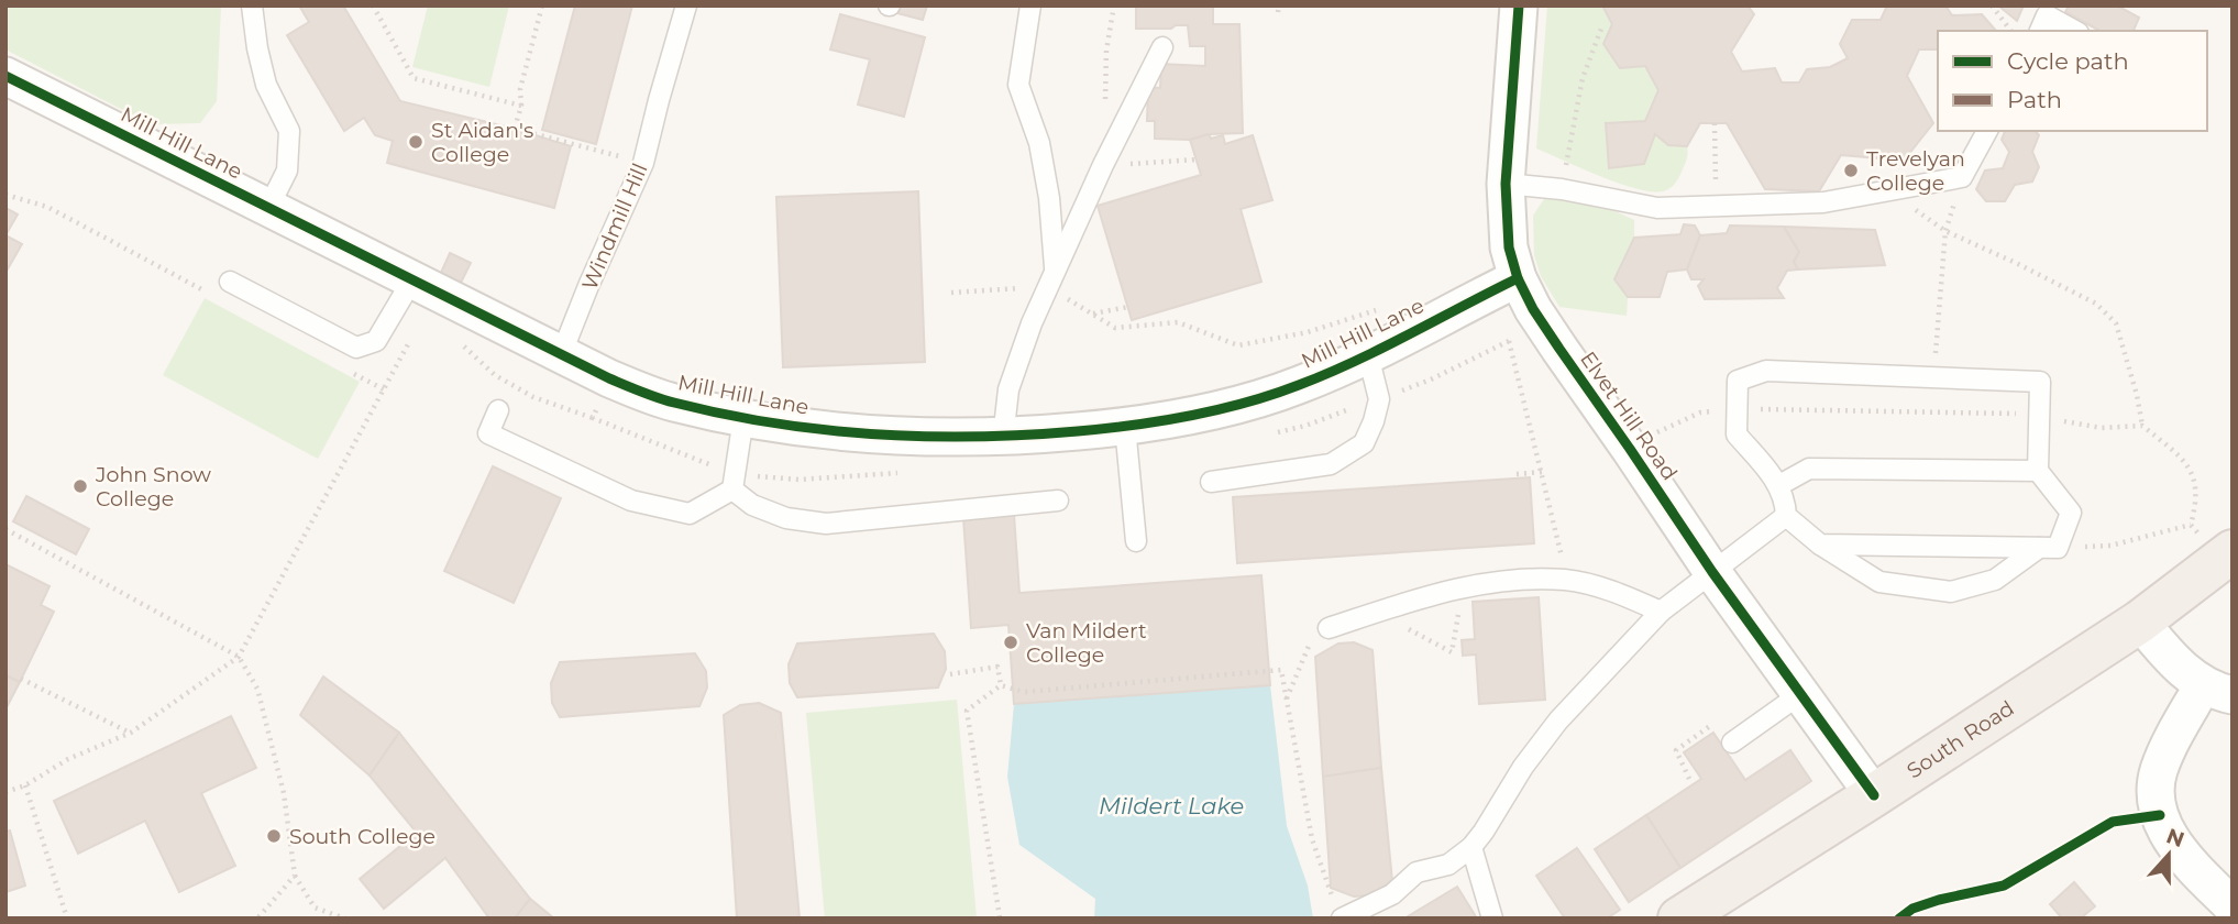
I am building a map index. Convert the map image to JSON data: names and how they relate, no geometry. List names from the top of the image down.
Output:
{
  "streets": {
    "main road": ["South Road"],
    "street": ["Mill Hill Lane", "Elvet Hill Road"],
    "lane": ["Windmill Hill"]
  },
  "crossings": [
    ["Mill Hill Lane", "Windmill Hill"],
    ["Mill Hill Lane", "Elvet Hill Road"],
    ["Elvet Hill Road", "South Road"]
  ],
  "water": ["Mildert Lake"],
  "places": [
    "St Aidan's College",
    "Trevelyan College",
    "John Snow College",
    "Van Mildert College",
    "South College"
  ],
  "legend": ["Cycle path", "Path"],
  "north": "top"
}
